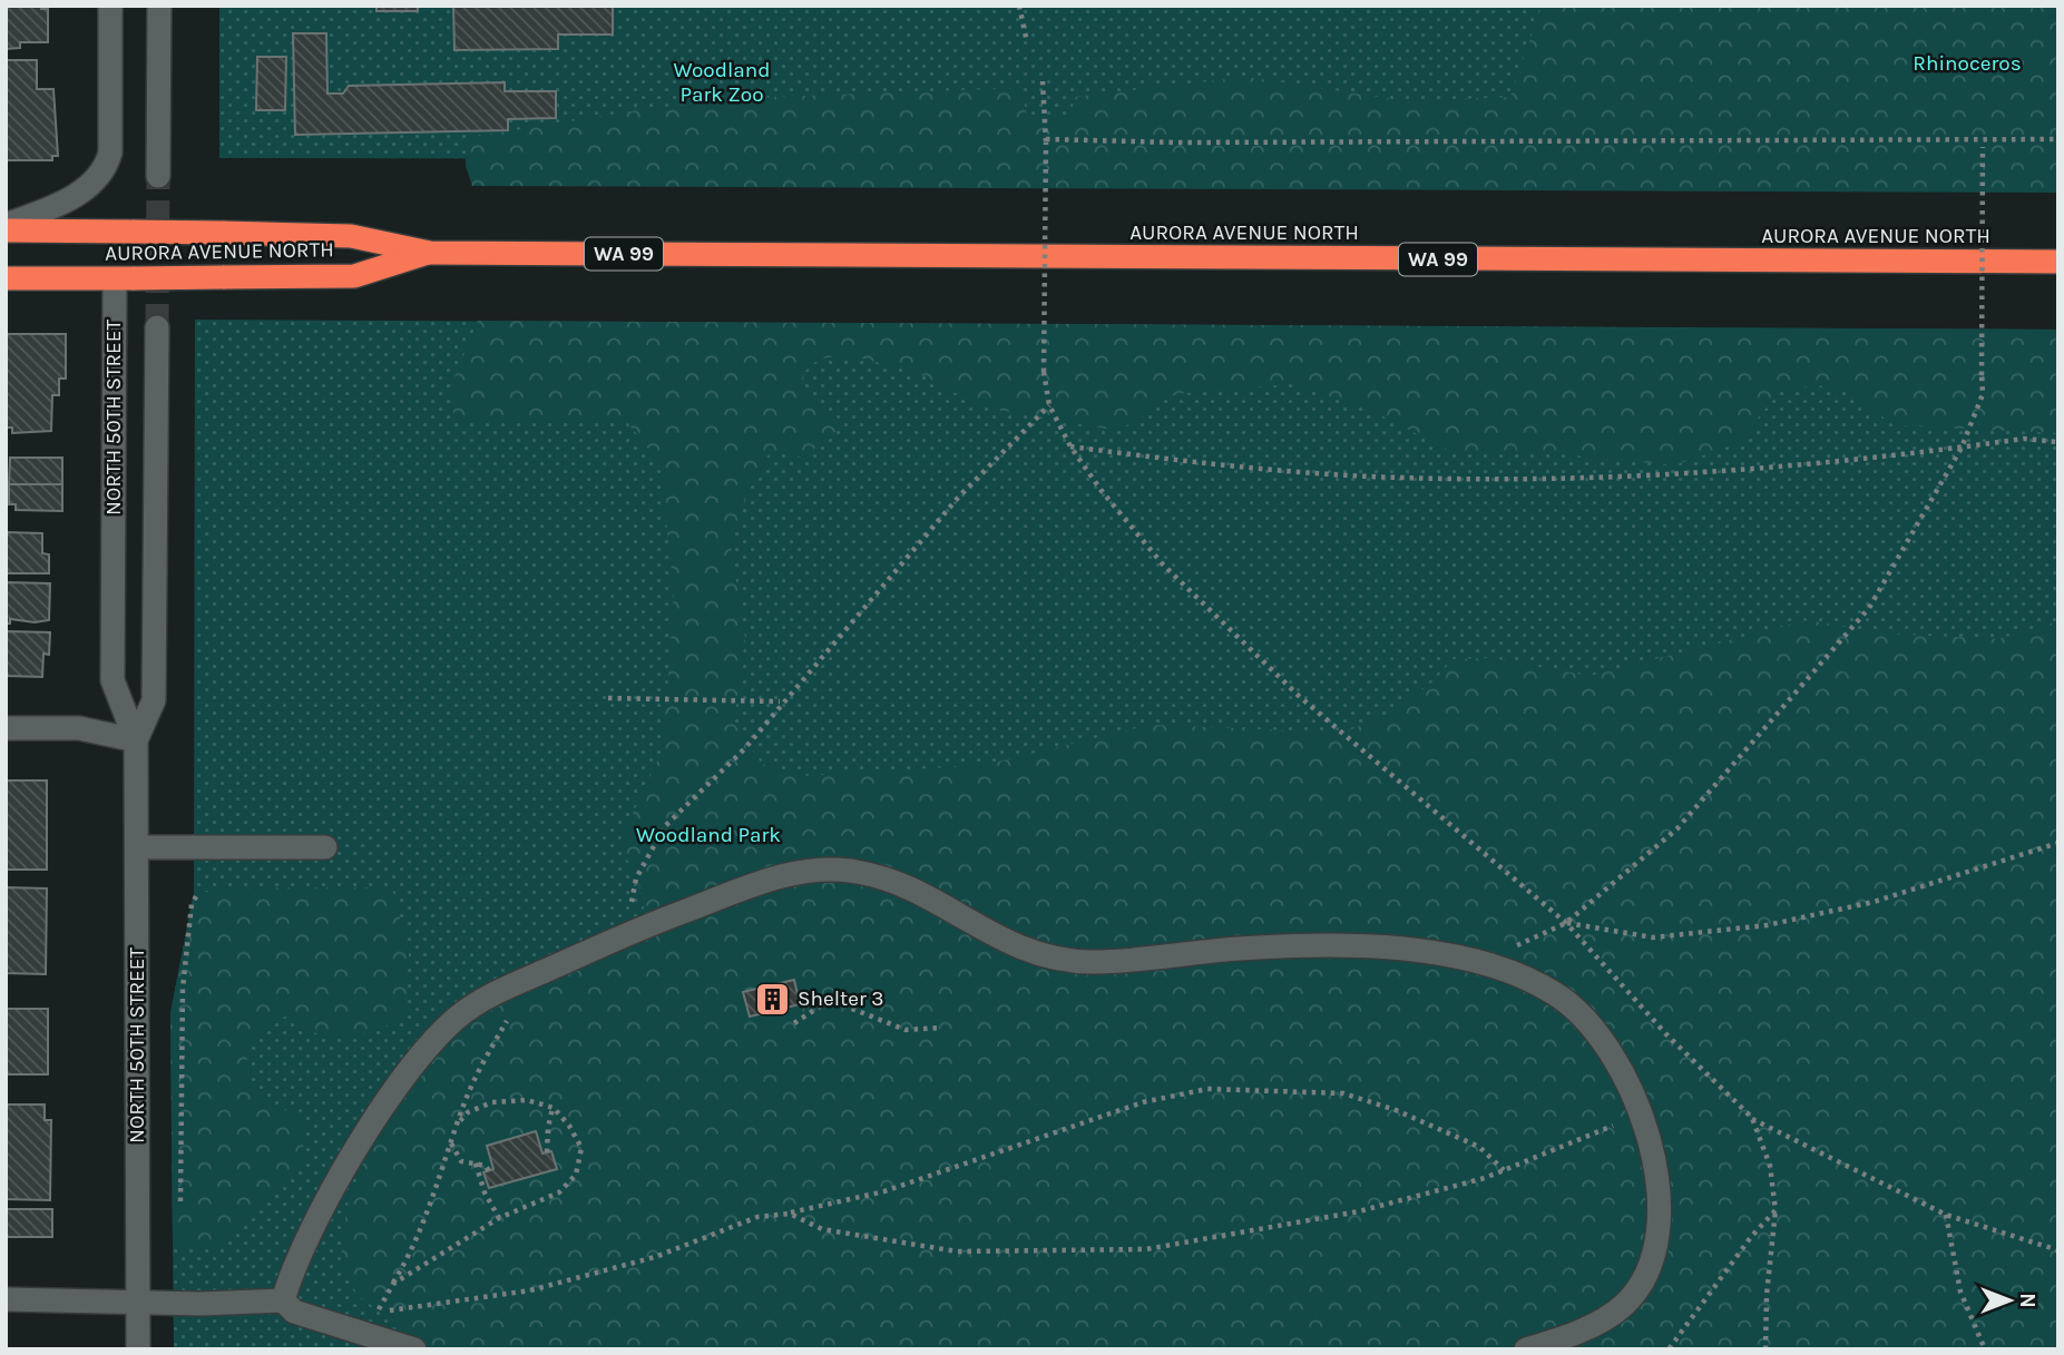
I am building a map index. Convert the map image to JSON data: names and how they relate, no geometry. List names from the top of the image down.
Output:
{
  "streets": {
    "highway": ["AURORA AVENUE NORTH", "WA 99"],
    "street": ["NORTH 50TH STREET"]
  },
  "crossings": [
    ["AURORA AVENUE NORTH", "NORTH 50TH STREET"]
  ],
  "parks": ["Rhinoceros", "Woodland Park Zoo", "Woodland Park"],
  "places": {
    "building": ["Shelter 3"]
  },
  "north": "right"
}
